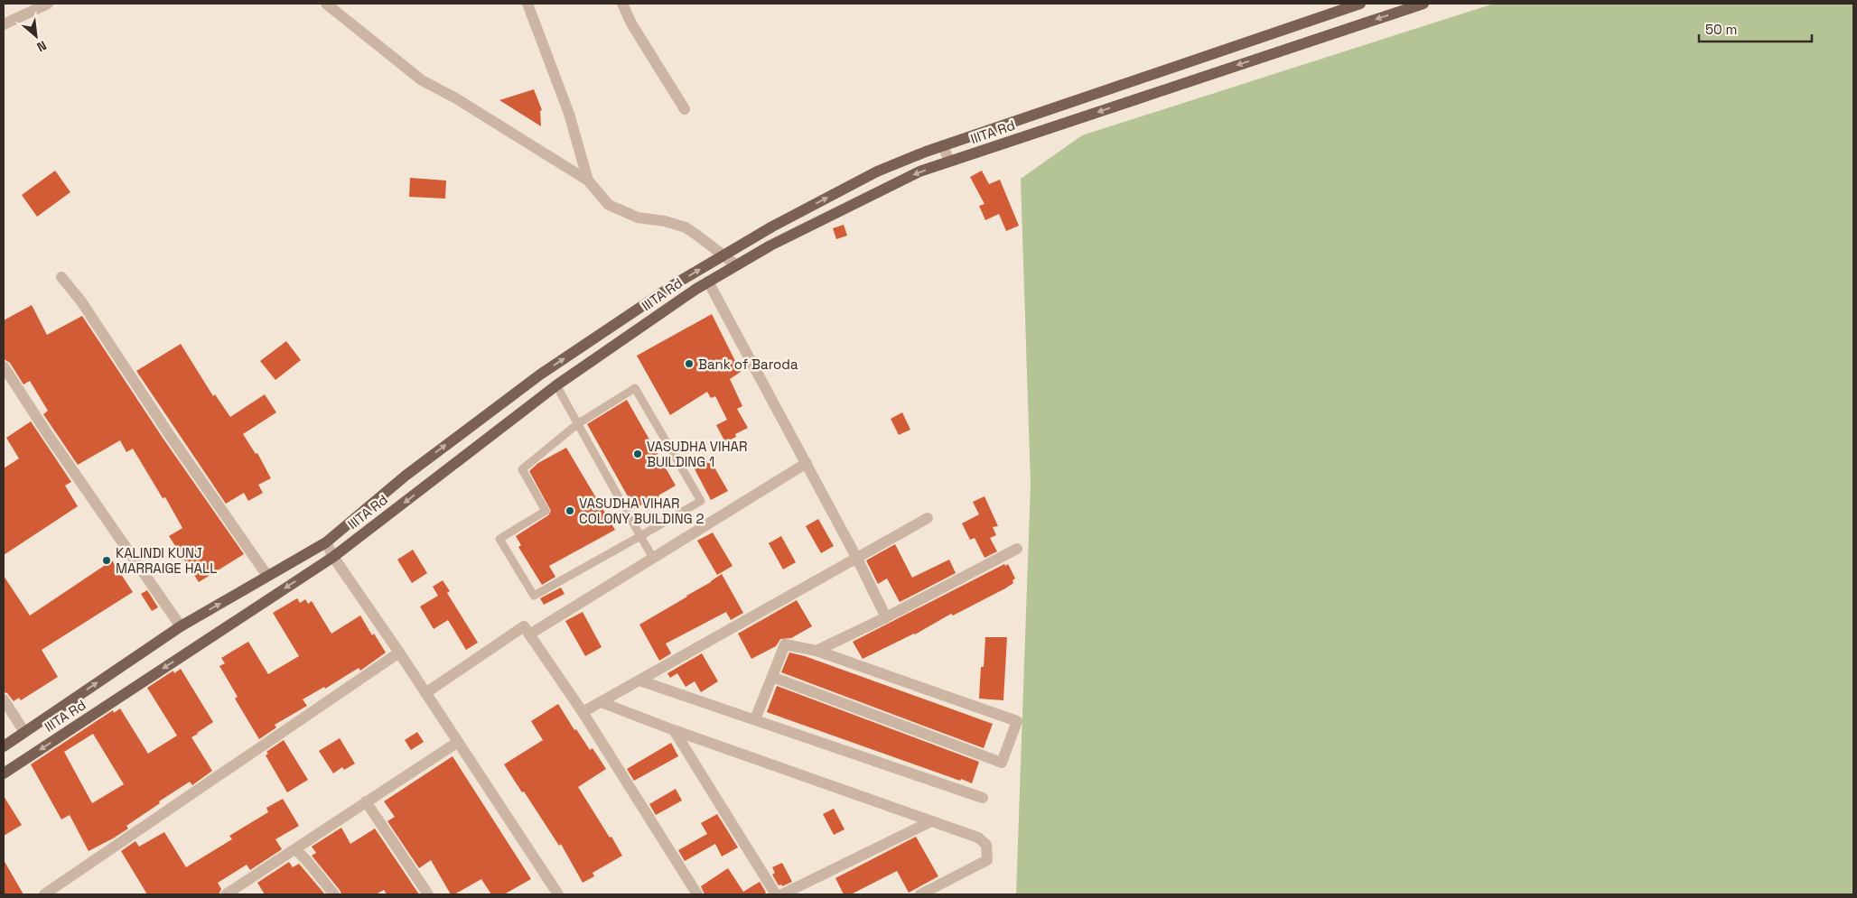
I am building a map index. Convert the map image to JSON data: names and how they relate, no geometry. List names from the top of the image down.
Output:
{
  "streets": {
    "main road": ["IIITA Rd"]
  },
  "places": [
    "Bank of Baroda",
    "VASUDHA VIHAR BUILDING 1",
    "VASUDHA VIHAR COLONY BUILDING 2",
    "KALINDI KUNJ MARRAIGE HALL"
  ],
  "scale_bar": "50 m",
  "north": "bottom right"
}
